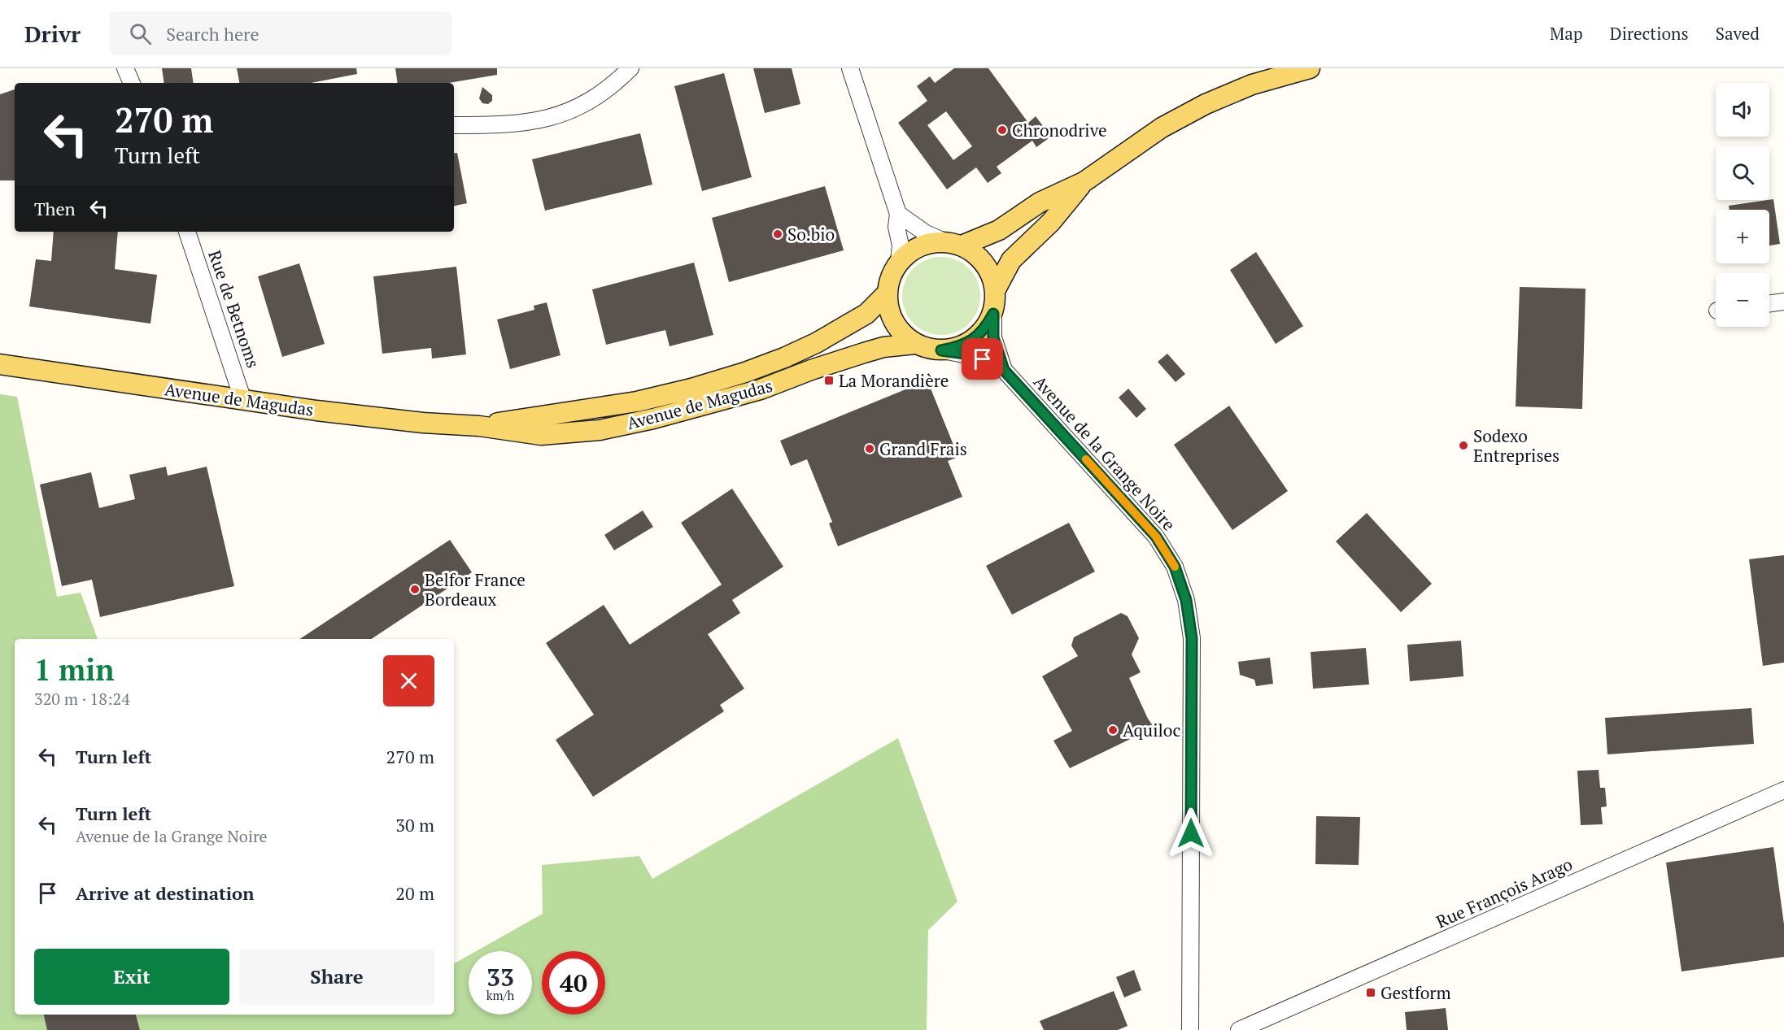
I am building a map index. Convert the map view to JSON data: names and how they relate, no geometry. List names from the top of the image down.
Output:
{
  "streets": {
    "main road": ["Avenue de Magudas"],
    "street": ["Rue de Betnoms", "Avenue de la Grange Noire", "Rue François Arago"]
  },
  "crossings": [
    ["Rue de Betnoms", "Avenue de Magudas"],
    ["Avenue de Magudas", "Avenue de la Grange Noire"]
  ],
  "places": {
    "other": [
      "Chronodrive",
      "So.bio",
      "Sodexo Entreprises",
      "Grand Frais",
      "Belfor France Bordeaux",
      "Aquiloc"
    ],
    "transit": ["La Morandière", "Gestform"]
  },
  "page": {
    "header": "Drivr",
    "search": "Search here",
    "nav": ["Map", "Directions", "Saved"],
    "map_buttons": ["+", "−"],
    "turn": ["270 m", "Turn left"],
    "then": "Then",
    "heading": ["1 min", "320 m · 18:24"],
    "list": [
      {
        "name": "Turn left",
        "value": "270 m"
      },
      {
        "name": "Turn left",
        "note": "Avenue de la Grange Noire",
        "value": "30 m"
      },
      {
        "name": "Arrive at destination",
        "value": "20 m"
      }
    ],
    "buttons": ["Exit", "Share"],
    "speed": "33 km/h",
    "limit": "40"
  }
}
